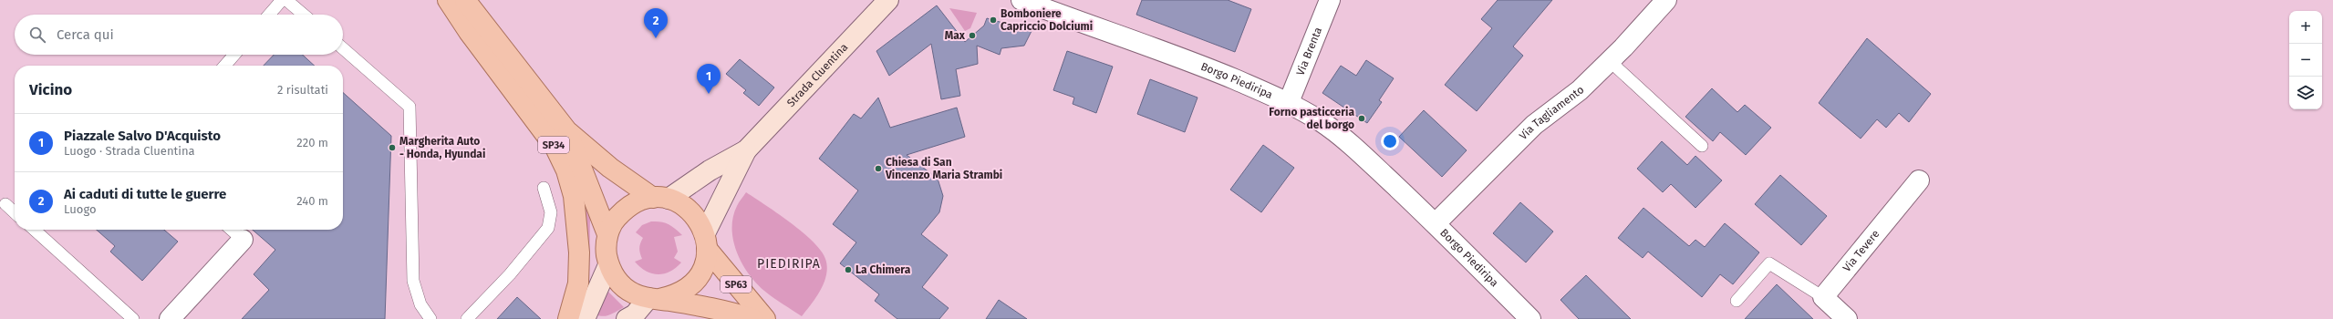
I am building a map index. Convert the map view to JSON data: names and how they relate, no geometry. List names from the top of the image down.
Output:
{
  "streets": {
    "main road": ["Strada Cluentina", "SP34", "SP63"],
    "street": [
      "Via Brenta",
      "Borgo Piediripa",
      "Via Tagliamento",
      "Via Tevere"
    ]
  },
  "crossings": [
    ["Via Brenta", "Borgo Piediripa"],
    ["Strada Cluentina", "SP34"],
    ["Strada Cluentina", "SP63"],
    ["Borgo Piediripa", "Via Tagliamento"],
    ["SP34", "SP63"]
  ],
  "districts": ["PIEDIRIPA"],
  "places": [
    "Bomboniere Capriccio Dolciumi",
    "Max",
    "Forno pasticceria del borgo",
    "Margherita Auto - Honda, Hyundai",
    "Chiesa di San Vincenzo Maria Strambi",
    "La Chimera"
  ],
  "page": {
    "pins": ["2", "1"],
    "map_buttons": ["+", "−"],
    "search": "Cerca qui",
    "heading": ["Vicino", "2 risultati"],
    "list": [
      {
        "mark": "1",
        "name": "Piazzale Salvo D'Acquisto",
        "note": "Luogo · Strada Cluentina",
        "value": "220 m"
      },
      {
        "mark": "2",
        "name": "Ai caduti di tutte le guerre",
        "note": "Luogo",
        "value": "240 m"
      }
    ]
  }
}
